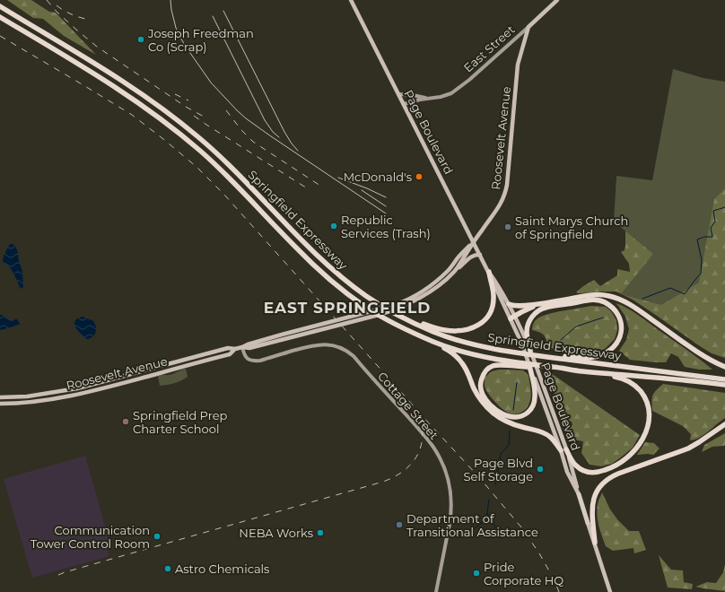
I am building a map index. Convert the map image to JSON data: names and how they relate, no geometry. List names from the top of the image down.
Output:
{
  "streets": {
    "highway": ["Page Boulevard", "Springfield Expressway"],
    "main road": ["East Street", "Roosevelt Avenue", "Cottage Street"]
  },
  "crossings": [
    ["East Street", "Page Boulevard"],
    ["East Street", "Roosevelt Avenue"],
    ["Page Boulevard", "Roosevelt Avenue"],
    ["Roosevelt Avenue", "Cottage Street"]
  ],
  "districts": ["EAST SPRINGFIELD"],
  "places": [
    "Joseph Freedman Co (Scrap)",
    "McDonald's",
    "Republic Services (Trash)",
    "Saint Marys Church of Springfield",
    "Springfield Prep Charter School",
    "Page Blvd Self Storage",
    "Department of Transitional Assistance",
    "NEBA Works",
    "Communication Tower Control Room",
    "Astro Chemicals",
    "Pride Corporate HQ"
  ]
}
